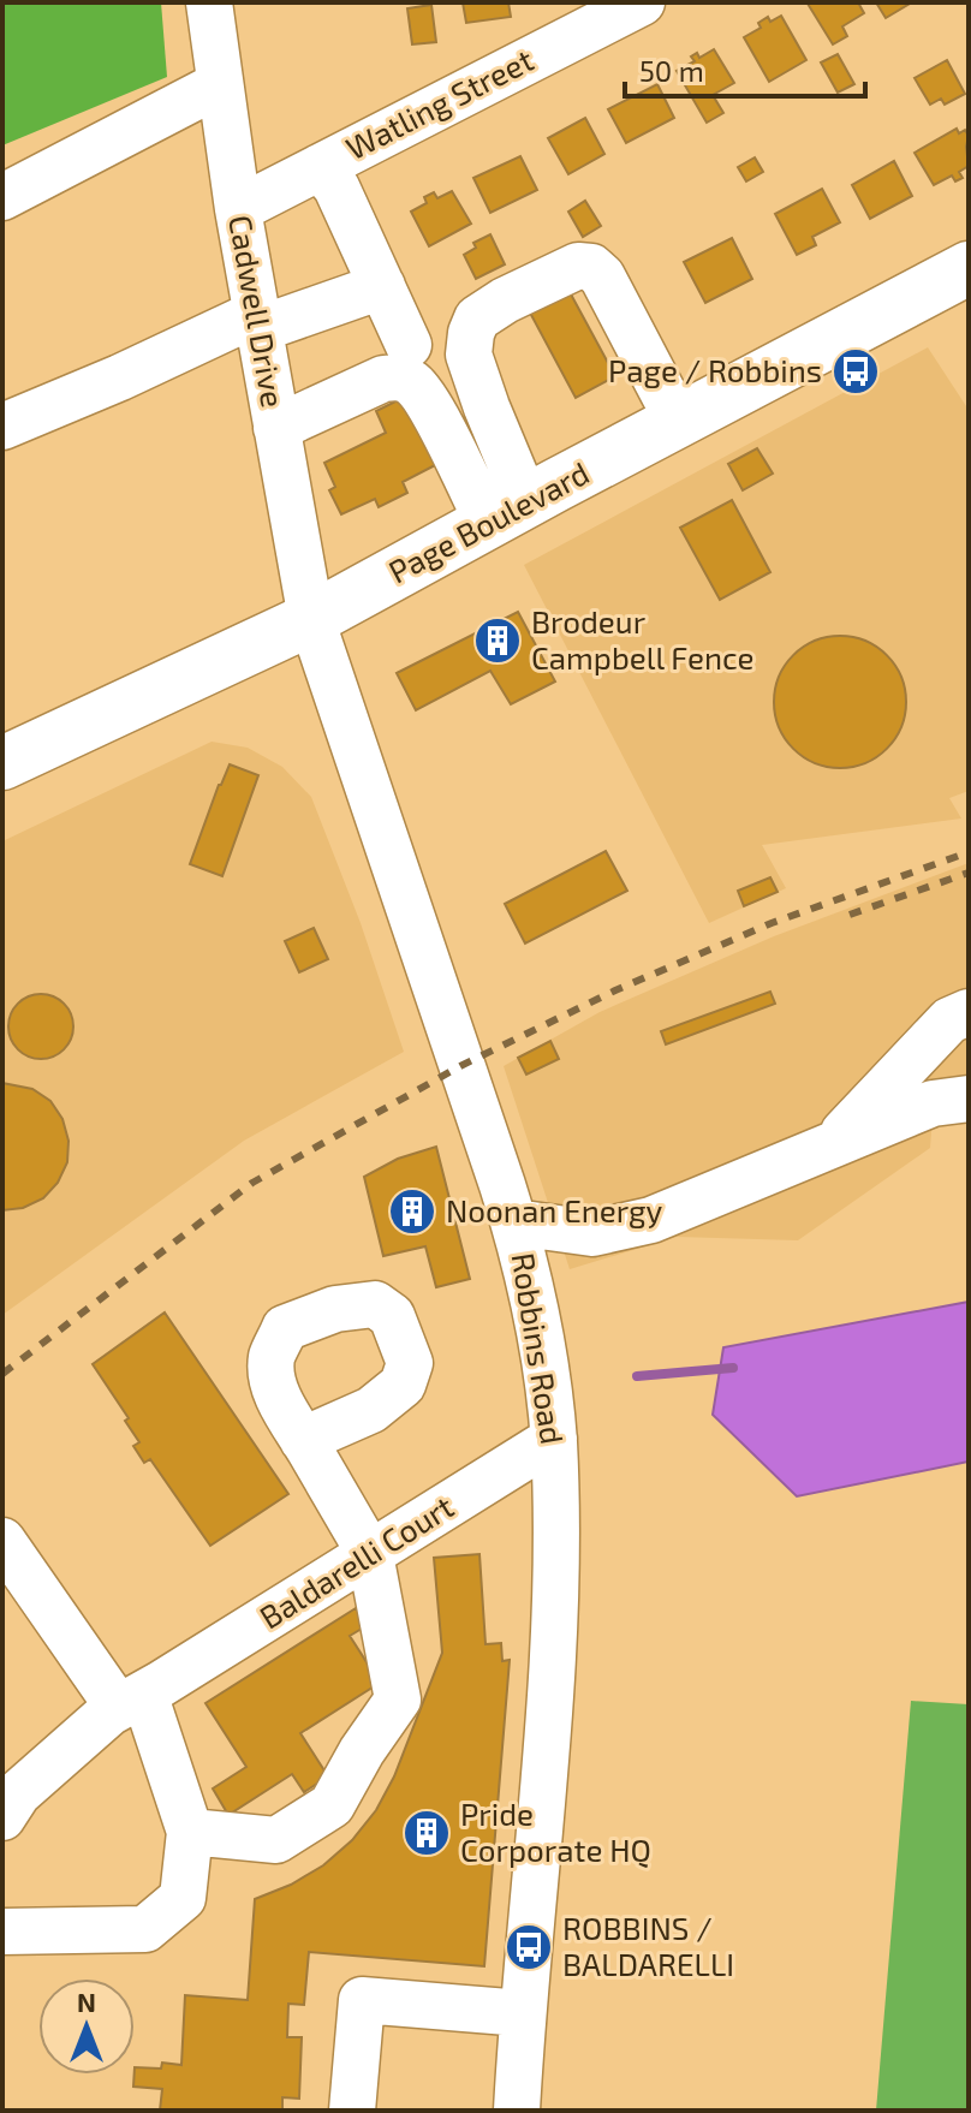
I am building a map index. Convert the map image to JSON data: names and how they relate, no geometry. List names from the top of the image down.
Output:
{
  "streets": {
    "main road": ["Page Boulevard"],
    "street": [
      "Watling Street",
      "Cadwell Drive",
      "Robbins Road",
      "Baldarelli Court"
    ]
  },
  "crossings": [
    ["Watling Street", "Cadwell Drive"],
    ["Cadwell Drive", "Page Boulevard"],
    ["Cadwell Drive", "Robbins Road"],
    ["Page Boulevard", "Robbins Road"],
    ["Robbins Road", "Baldarelli Court"]
  ],
  "places": {
    "bus stop": ["Page / Robbins", "ROBBINS / BALDARELLI"],
    "building": ["Brodeur Campbell Fence", "Noonan Energy", "Pride Corporate HQ"]
  },
  "scale_bar": "50 m",
  "north": "top"
}
